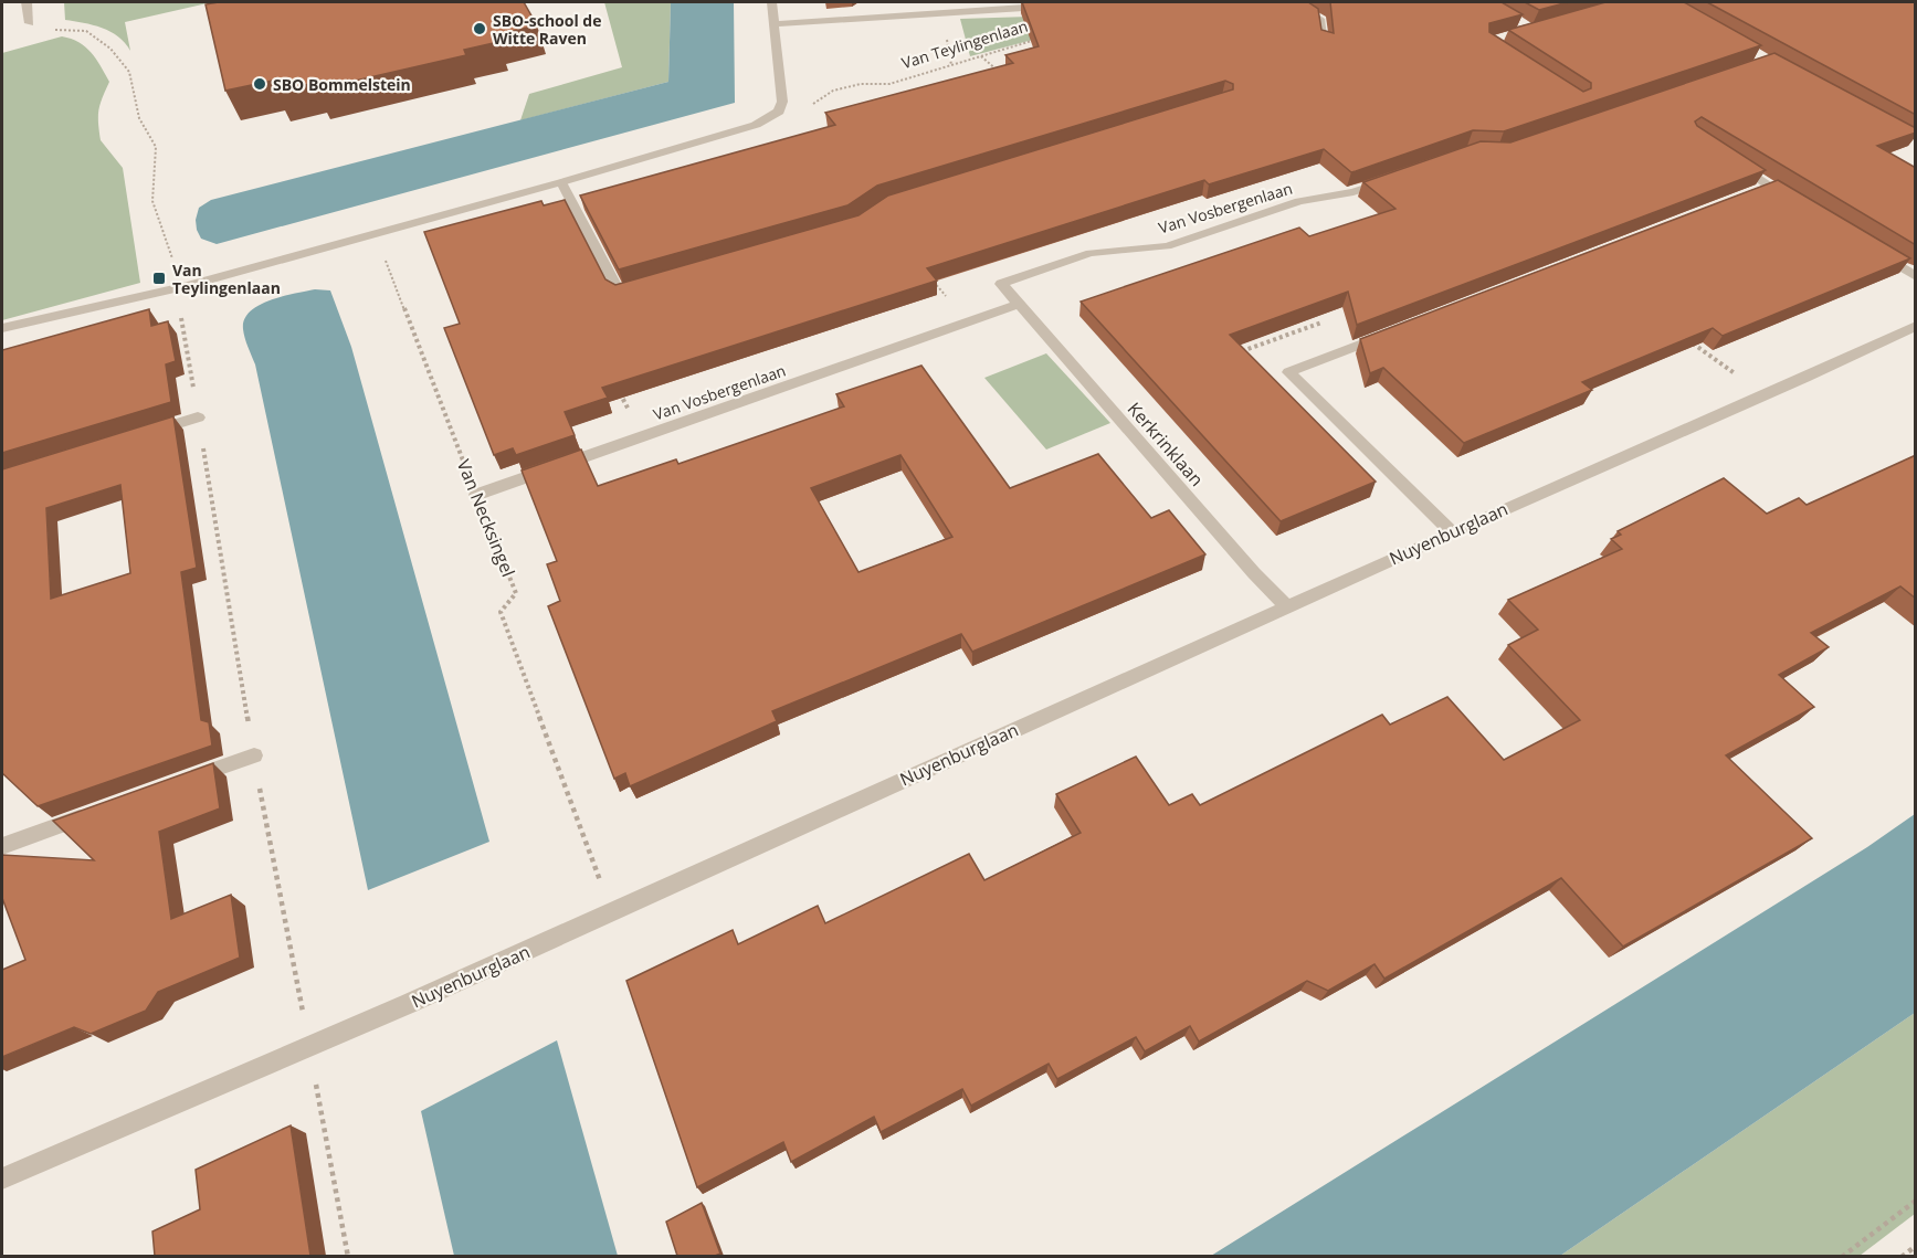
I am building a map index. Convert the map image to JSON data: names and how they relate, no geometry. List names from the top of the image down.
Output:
{
  "streets": {
    "street": [
      "Van Teylingenlaan",
      "Van Vosbergenlaan",
      "Kerkrinklaan",
      "Nuyenburglaan"
    ],
    "path": ["Van Necksingel"]
  },
  "crossings": [
    ["Van Vosbergenlaan", "Kerkrinklaan"],
    ["Van Vosbergenlaan", "Van Necksingel"],
    ["Kerkrinklaan", "Nuyenburglaan"],
    ["Van Necksingel", "Nuyenburglaan"]
  ],
  "places": {
    "other": ["SBO-school de Witte Raven", "SBO Bommelstein"],
    "transit": ["Van Teylingenlaan"]
  }
}
